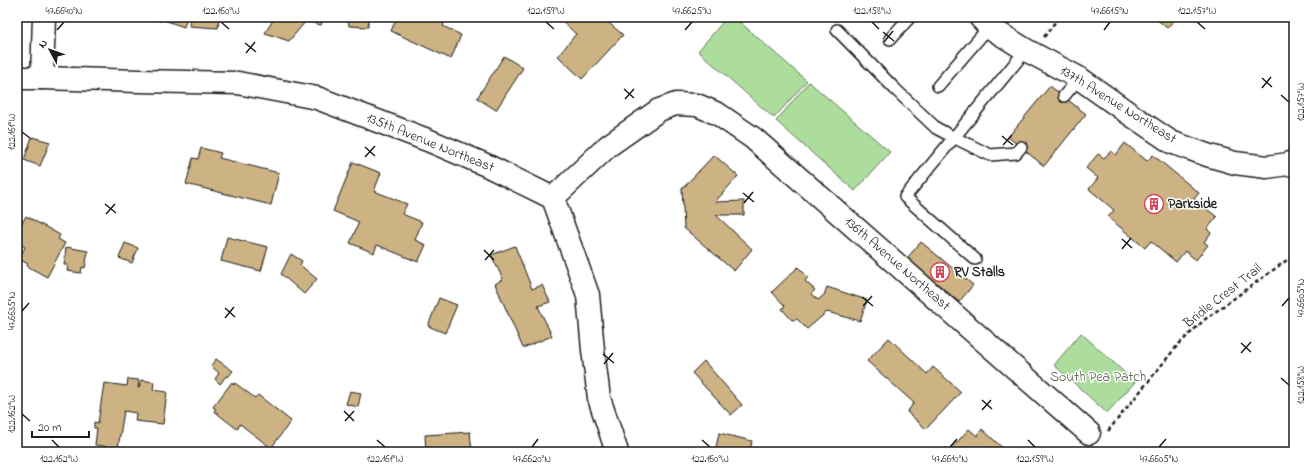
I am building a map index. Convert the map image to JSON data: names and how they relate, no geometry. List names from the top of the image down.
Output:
{
  "streets": {
    "street": ["137th Avenue Northeast", "135th Avenue Northeast", "136th Avenue Northeast"],
    "path": ["Bridle Crest Trail"]
  },
  "crossings": [
    ["135th Avenue Northeast", "136th Avenue Northeast"],
    ["136th Avenue Northeast", "Bridle Crest Trail"]
  ],
  "parks": ["South Pea Patch"],
  "places": {
    "building": ["Parkside", "RV Stalls"]
  },
  "scale_bar": "20 m",
  "north": "top left",
  "coordinates": [
    "47.6640°N",
    "122.160°W",
    "122.159°W",
    "47.6625°N",
    "122.158°W",
    "47.6615°N",
    "122.157°W",
    "122.161°W",
    "47.6605°N",
    "47.6635°N",
    "122.162°W",
    "47.6620°N",
    "47.6610°N"
  ]
}
